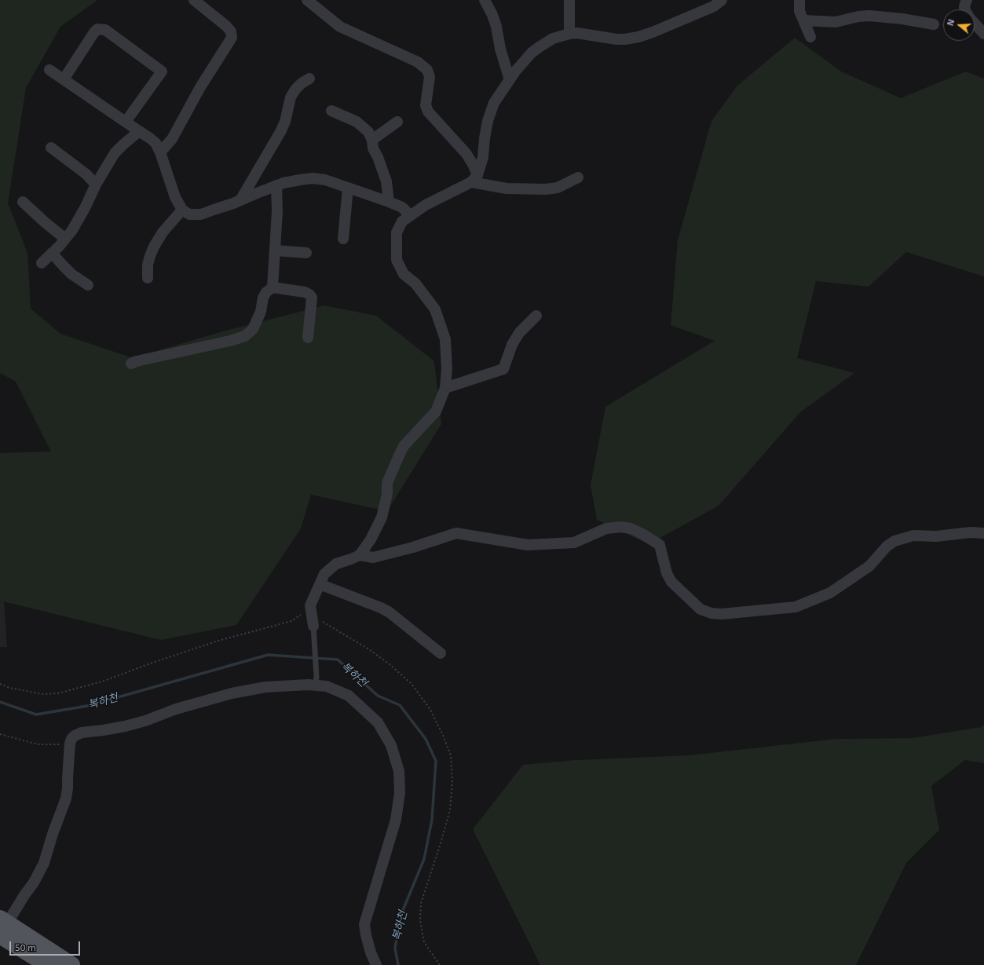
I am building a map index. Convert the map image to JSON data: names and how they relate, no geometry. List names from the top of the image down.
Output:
{
  "water": ["복하천"],
  "scale_bar": "50 m",
  "north": "left"
}
